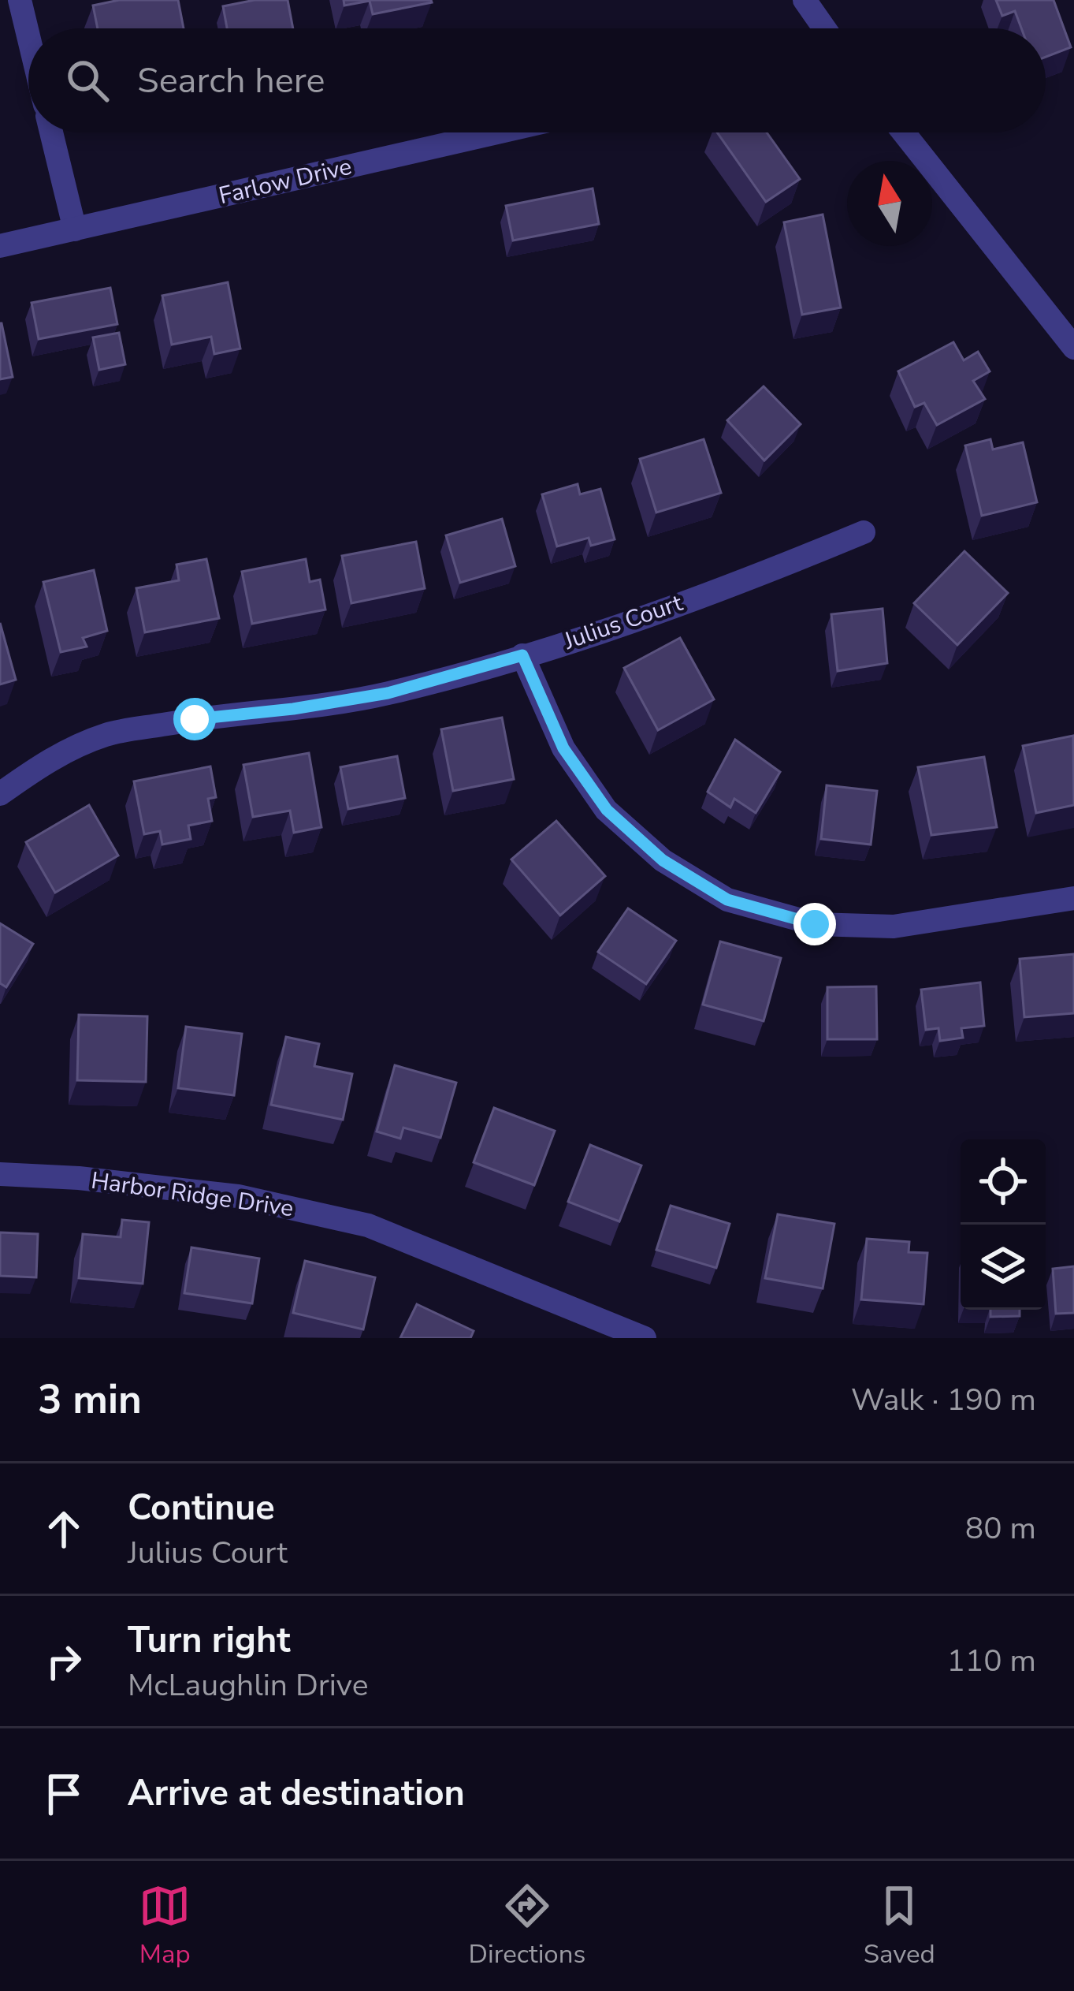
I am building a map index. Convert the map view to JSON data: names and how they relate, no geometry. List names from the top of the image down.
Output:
{
  "streets": {
    "street": ["Farlow Drive", "Julius Court", "Harbor Ridge Drive"]
  },
  "north": "top",
  "page": {
    "search": "Search here",
    "heading": ["3 min", "Walk · 190 m"],
    "list": [
      ["Continue", "Julius Court", "80 m"],
      ["Turn right", "McLaughlin Drive", "110 m"],
      "Arrive at destination"
    ],
    "nav": ["Map", "Directions", "Saved"]
  }
}
